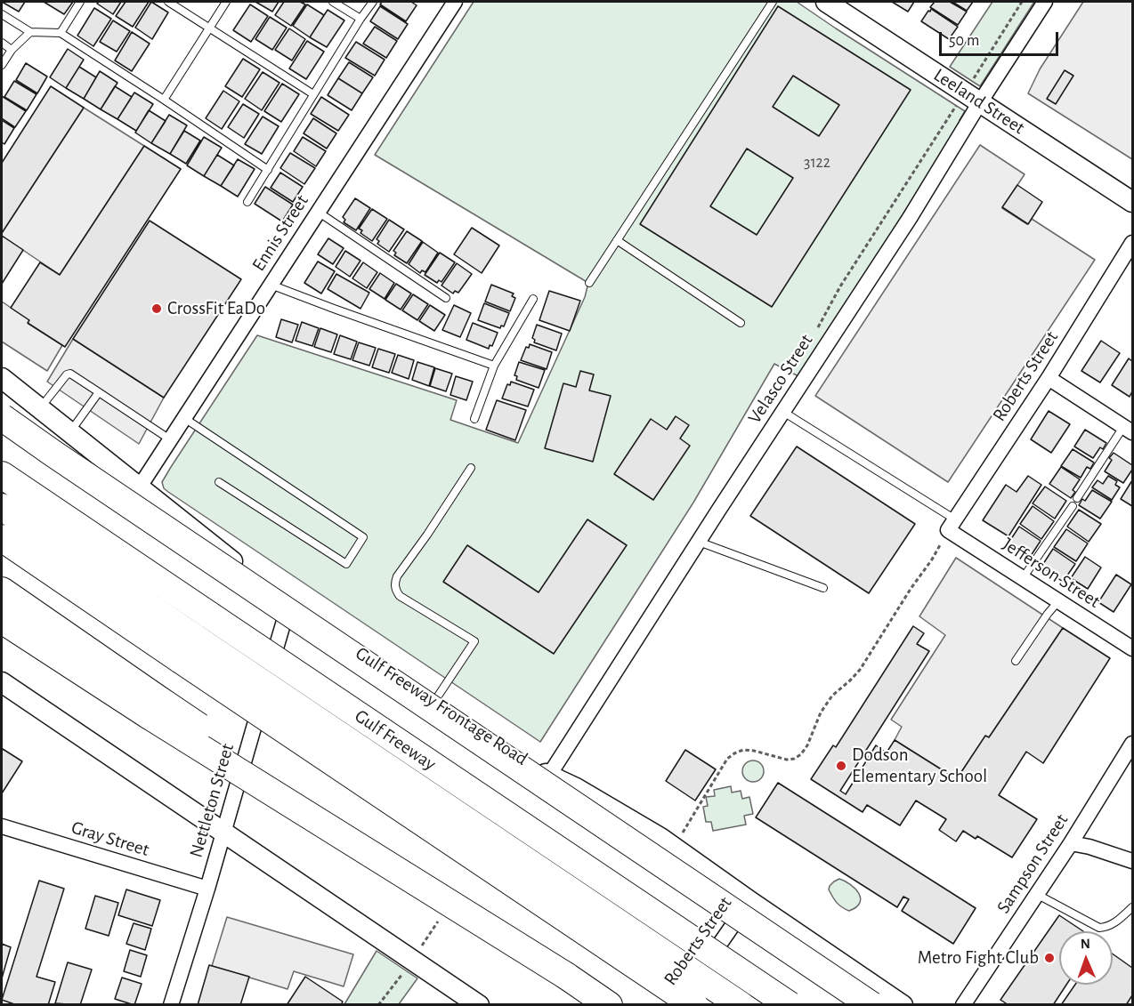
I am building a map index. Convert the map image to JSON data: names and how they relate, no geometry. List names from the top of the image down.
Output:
{
  "streets": {
    "highway": ["Gulf Freeway"],
    "main road": ["Leeland Street", "Gulf Freeway Frontage Road"],
    "street": [
      "Ennis Street",
      "Roberts Street",
      "Velasco Street",
      "Jefferson Street",
      "Nettleton Street",
      "Gray Street",
      "Sampson Street"
    ]
  },
  "crossings": [
    ["Leeland Street", "Velasco Street"],
    ["Ennis Street", "Gulf Freeway Frontage Road"],
    ["Roberts Street", "Jefferson Street"],
    ["Roberts Street", "Gulf Freeway Frontage Road"],
    ["Velasco Street", "Gulf Freeway Frontage Road"],
    ["Gulf Freeway Frontage Road", "Nettleton Street"],
    ["Nettleton Street", "Gray Street"]
  ],
  "places": ["CrossFit EaDo", "Dodson Elementary School", "Metro Fight Club"],
  "house_numbers": ["3122"],
  "scale_bar": "50 m",
  "north": "top"
}
